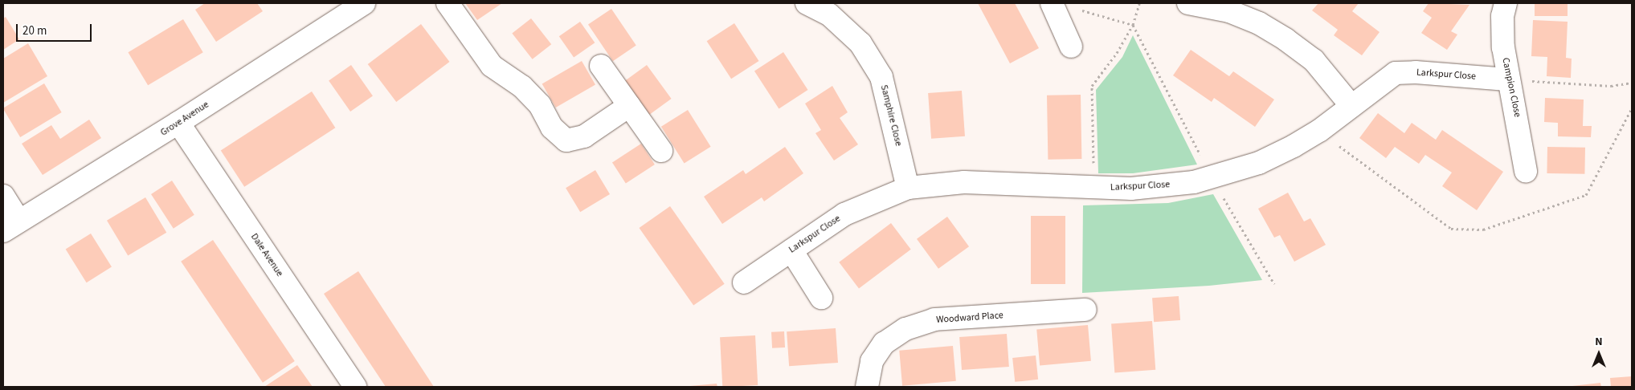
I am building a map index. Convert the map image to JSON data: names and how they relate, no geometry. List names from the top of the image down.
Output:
{
  "streets": {
    "street": [
      "Larkspur Close",
      "Campion Close",
      "Samphire Close",
      "Grove Avenue",
      "Dale Avenue",
      "Woodward Place"
    ]
  },
  "crossings": [
    ["Larkspur Close", "Campion Close"],
    ["Larkspur Close", "Samphire Close"],
    ["Grove Avenue", "Dale Avenue"]
  ],
  "scale_bar": "20 m",
  "north": "top"
}
